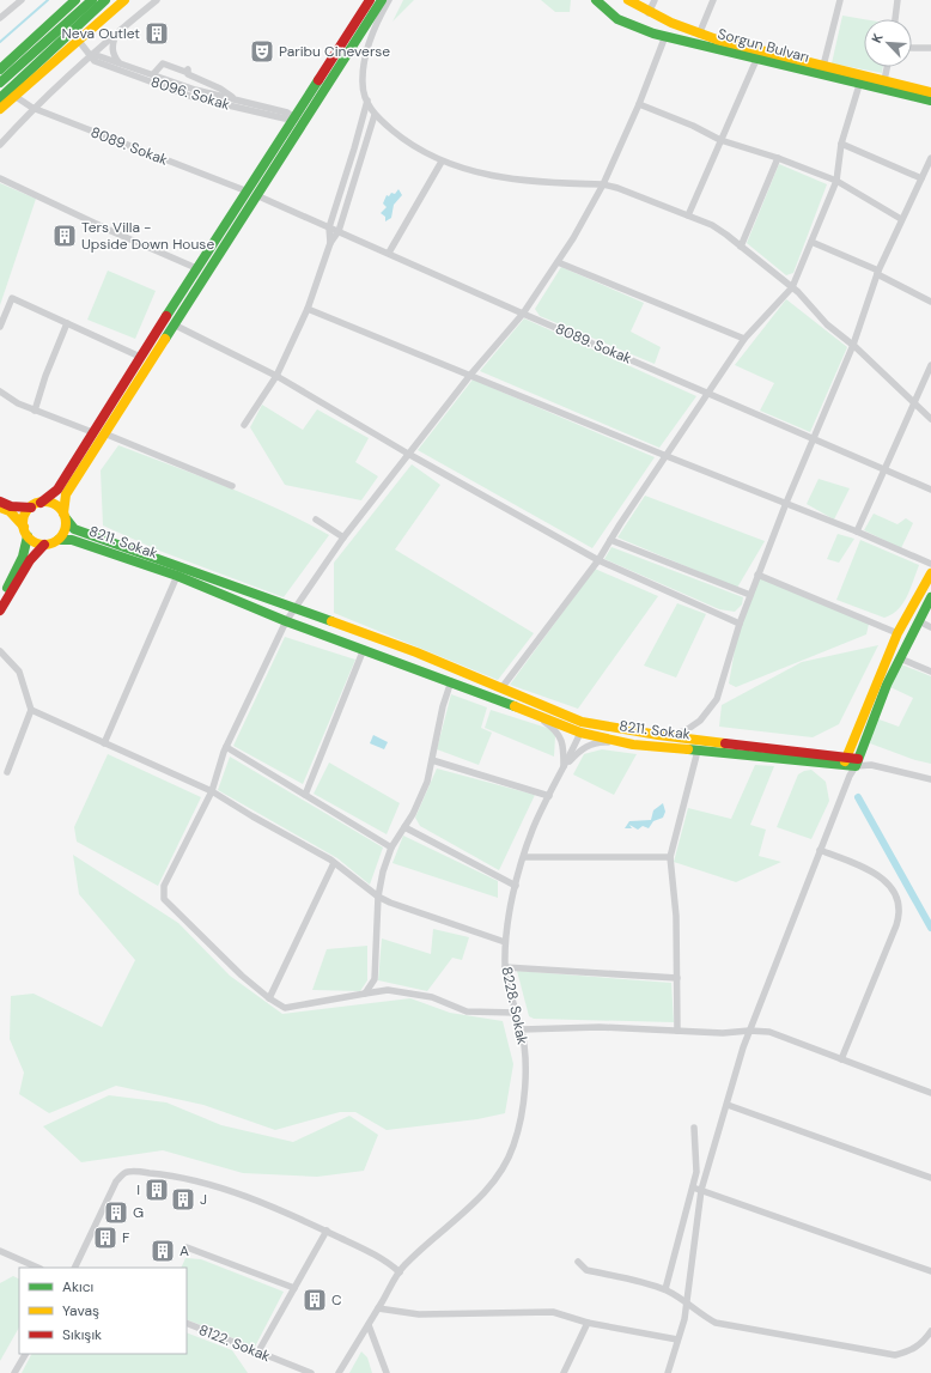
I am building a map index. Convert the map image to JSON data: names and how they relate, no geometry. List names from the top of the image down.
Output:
{
  "streets": {
    "main road": ["Sorgun Bulvarı", "8211. Sokak"],
    "street": [
      "8096. Sokak",
      "8089. Sokak",
      "8228. Sokak",
      "8122. Sokak"
    ]
  },
  "crossings": [
    ["8211. Sokak", "8228. Sokak"]
  ],
  "places": {
    "building": [
      "Neva Outlet",
      "Ters Villa - Upside Down House",
      "I",
      "J",
      "G",
      "F",
      "A",
      "C"
    ],
    "theatre": ["Paribu Cineverse"]
  },
  "legend": ["Akıcı", "Yavaş", "Sıkışık"],
  "north": "top left"
}
